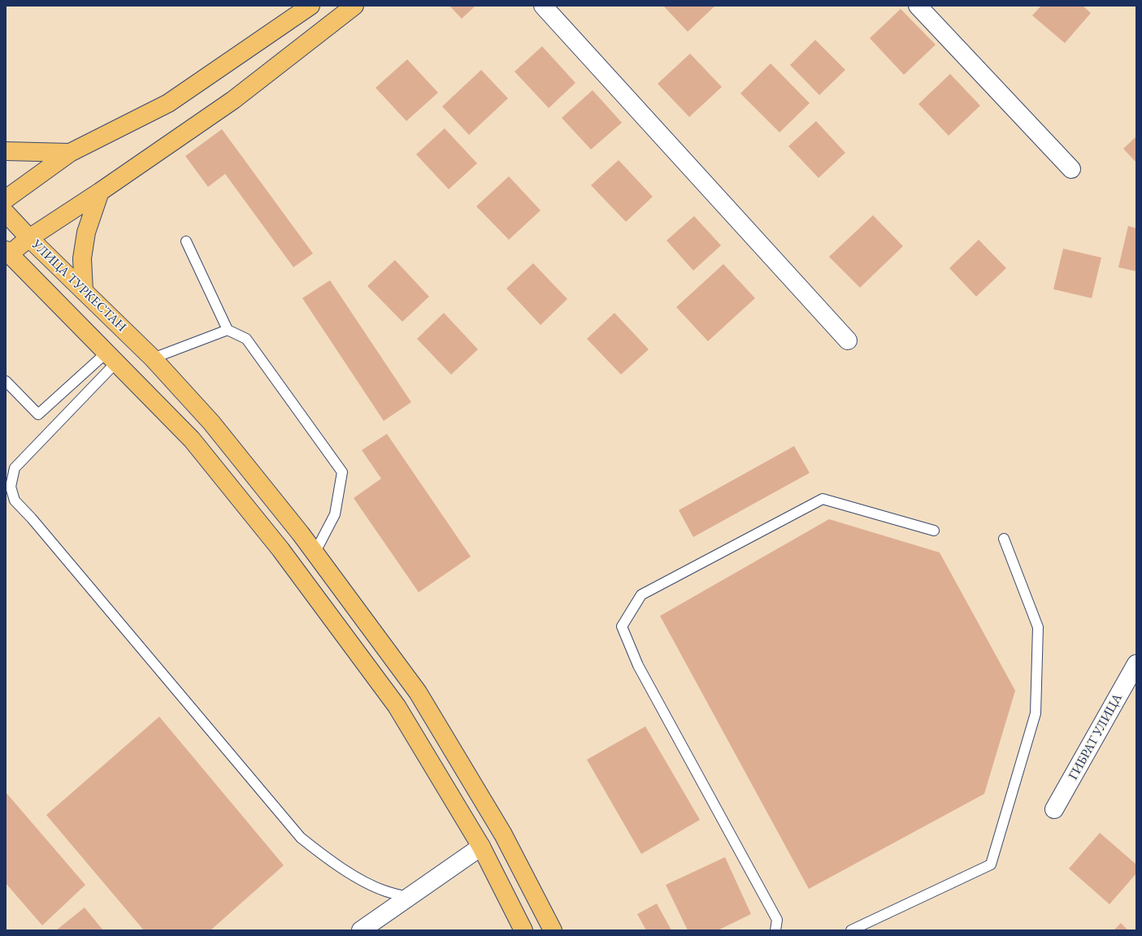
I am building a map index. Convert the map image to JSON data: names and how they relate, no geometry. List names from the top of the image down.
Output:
{
  "streets": {
    "main road": ["УЛИЦА ТУРКЕСТАН"],
    "street": ["ГИБРАТ УЛИЦА"]
  }
}
